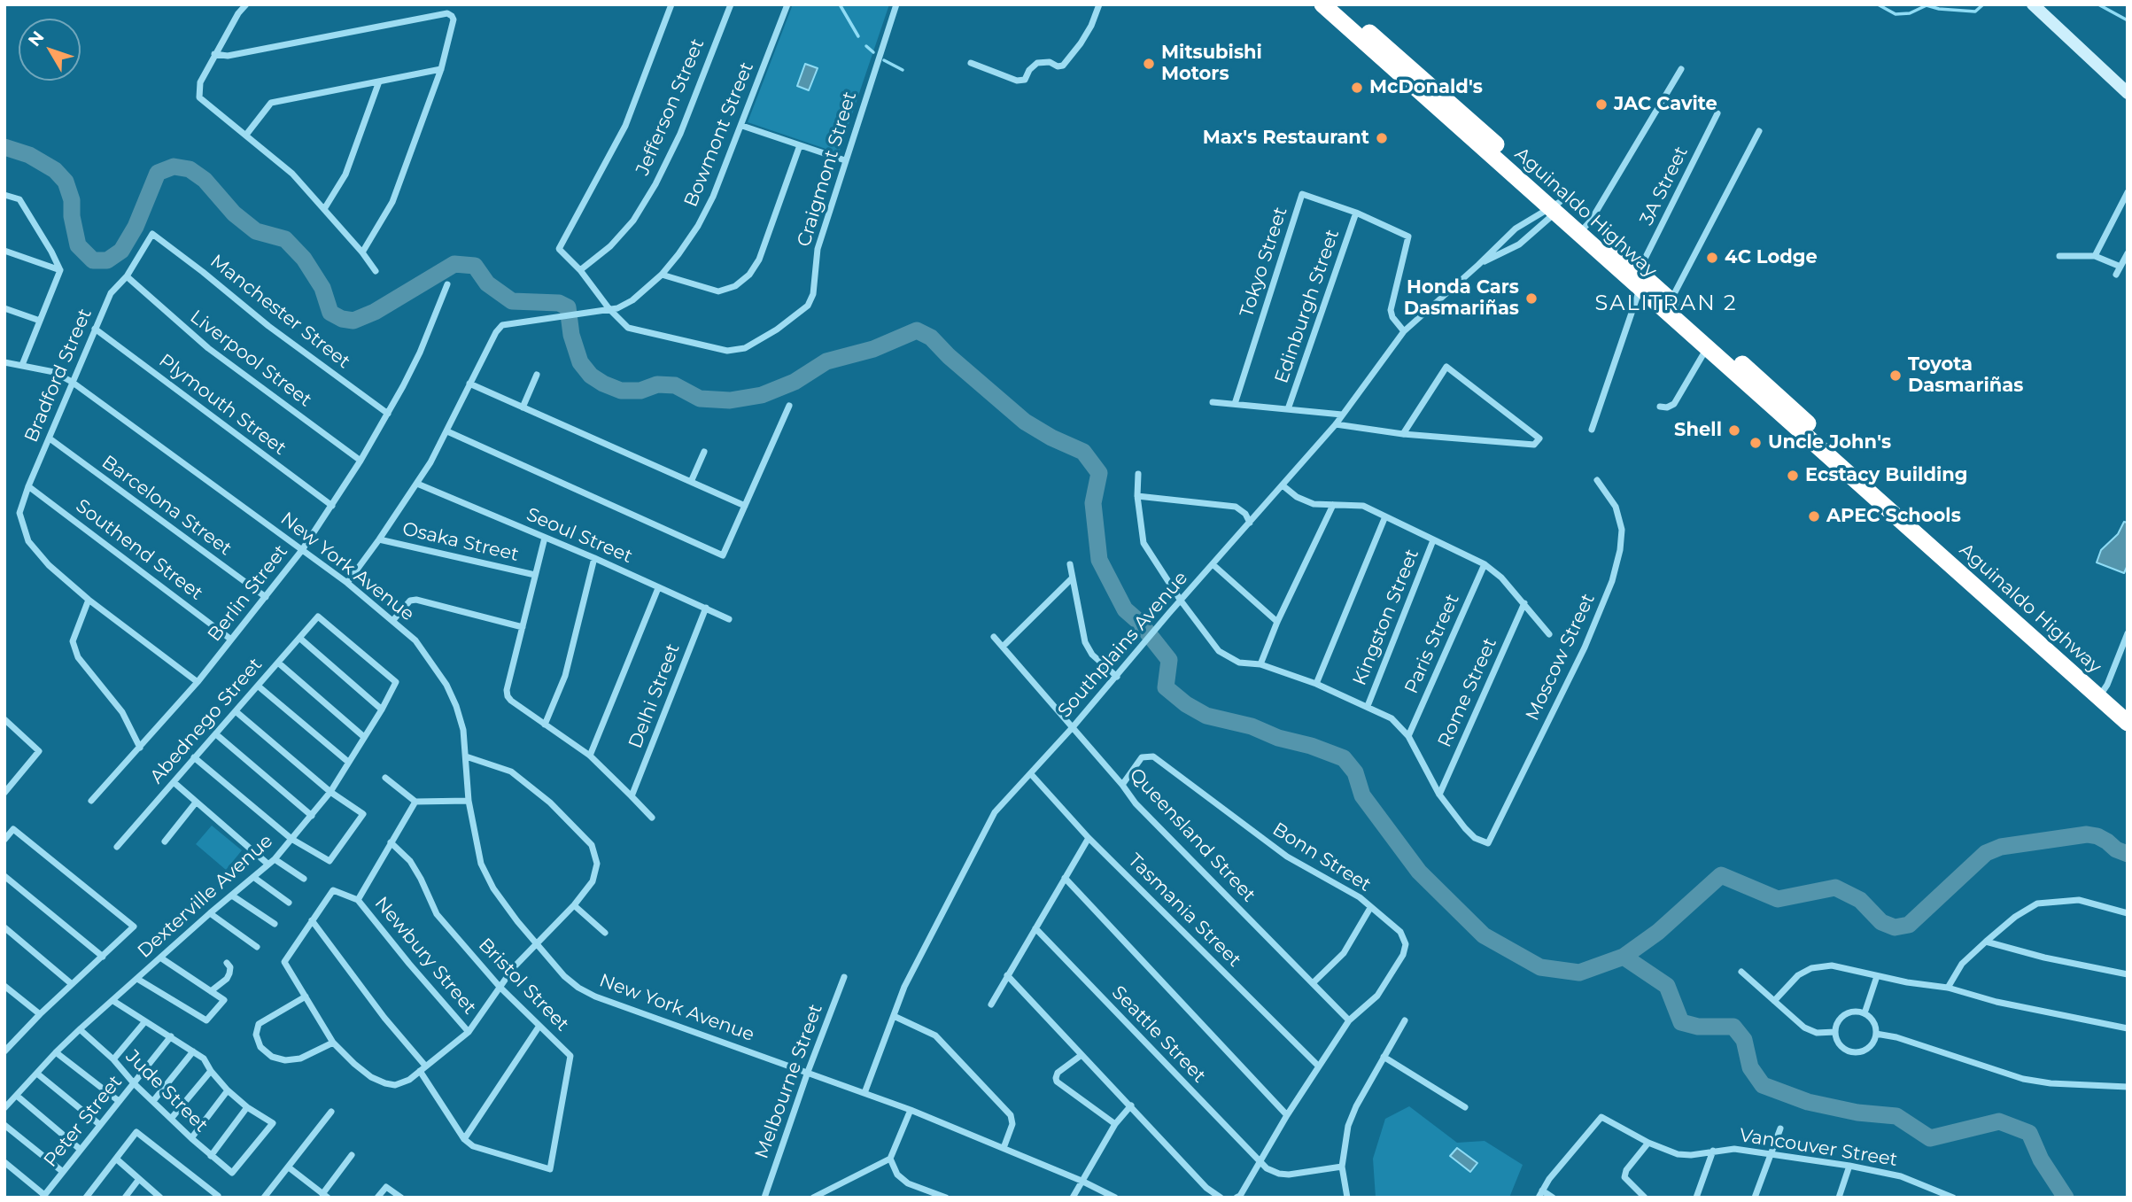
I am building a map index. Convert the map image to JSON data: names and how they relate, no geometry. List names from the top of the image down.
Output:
{
  "streets": {
    "highway": ["Aguinaldo Highway"],
    "street": [
      "Jefferson Street",
      "Bowmont Street",
      "Craigmont Street",
      "3A Street",
      "Tokyo Street",
      "Edinburgh Street",
      "Manchester Street",
      "Liverpool Street",
      "Bradford Street",
      "Plymouth Street",
      "Barcelona Street",
      "Seoul Street",
      "Osaka Street",
      "Southend Street",
      "New York Avenue",
      "Berlin Street",
      "Kingston Street",
      "Paris Street",
      "Southplains Avenue",
      "Moscow Street",
      "Rome Street",
      "Delhi Street",
      "Abednego Street",
      "Queensland Street",
      "Bonn Street",
      "Dexterville Avenue",
      "Tasmania Street",
      "Newbury Street",
      "Bristol Street",
      "Seattle Street",
      "Melbourne Street",
      "Jude Street",
      "Peter Street",
      "Vancouver Street"
    ]
  },
  "crossings": [
    ["Jefferson Street", "Craigmont Street"],
    ["Bowmont Street", "Craigmont Street"],
    ["Bowmont Street", "Seoul Street"],
    ["Bowmont Street", "Osaka Street"],
    ["Bowmont Street", "New York Avenue"],
    ["3A Street", "Aguinaldo Highway"],
    ["Aguinaldo Highway", "Southplains Avenue"],
    ["Tokyo Street", "Edinburgh Street"],
    ["Tokyo Street", "Southplains Avenue"],
    ["Manchester Street", "Bradford Street"],
    ["Manchester Street", "Berlin Street"],
    ["Liverpool Street", "Bradford Street"],
    ["Liverpool Street", "Berlin Street"],
    ["Bradford Street", "Plymouth Street"],
    ["Bradford Street", "Barcelona Street"],
    ["Bradford Street", "Southend Street"],
    ["Bradford Street", "New York Avenue"],
    ["Bradford Street", "Berlin Street"],
    ["Plymouth Street", "Berlin Street"],
    ["Barcelona Street", "Berlin Street"],
    ["Seoul Street", "Delhi Street"],
    ["Southend Street", "Berlin Street"],
    ["New York Avenue", "Berlin Street"],
    ["New York Avenue", "Southplains Avenue"],
    ["New York Avenue", "Melbourne Street"],
    ["Southplains Avenue", "Queensland Street"],
    ["Southplains Avenue", "Tasmania Street"],
    ["Moscow Street", "Rome Street"],
    ["Abednego Street", "Dexterville Avenue"],
    ["Queensland Street", "Bonn Street"],
    ["Bonn Street", "Tasmania Street"],
    ["Bonn Street", "Seattle Street"],
    ["Dexterville Avenue", "Jude Street"],
    ["Jude Street", "Peter Street"]
  ],
  "districts": ["SALITRAN 2"],
  "places": [
    "Mitsubishi Motors",
    "McDonald's",
    "JAC Cavite",
    "Max's Restaurant",
    "4C Lodge",
    "Honda Cars Dasmariñas",
    "Toyota Dasmariñas",
    "Shell",
    "Uncle John's",
    "Ecstacy Building",
    "APEC Schools"
  ],
  "north": "top left"
}
